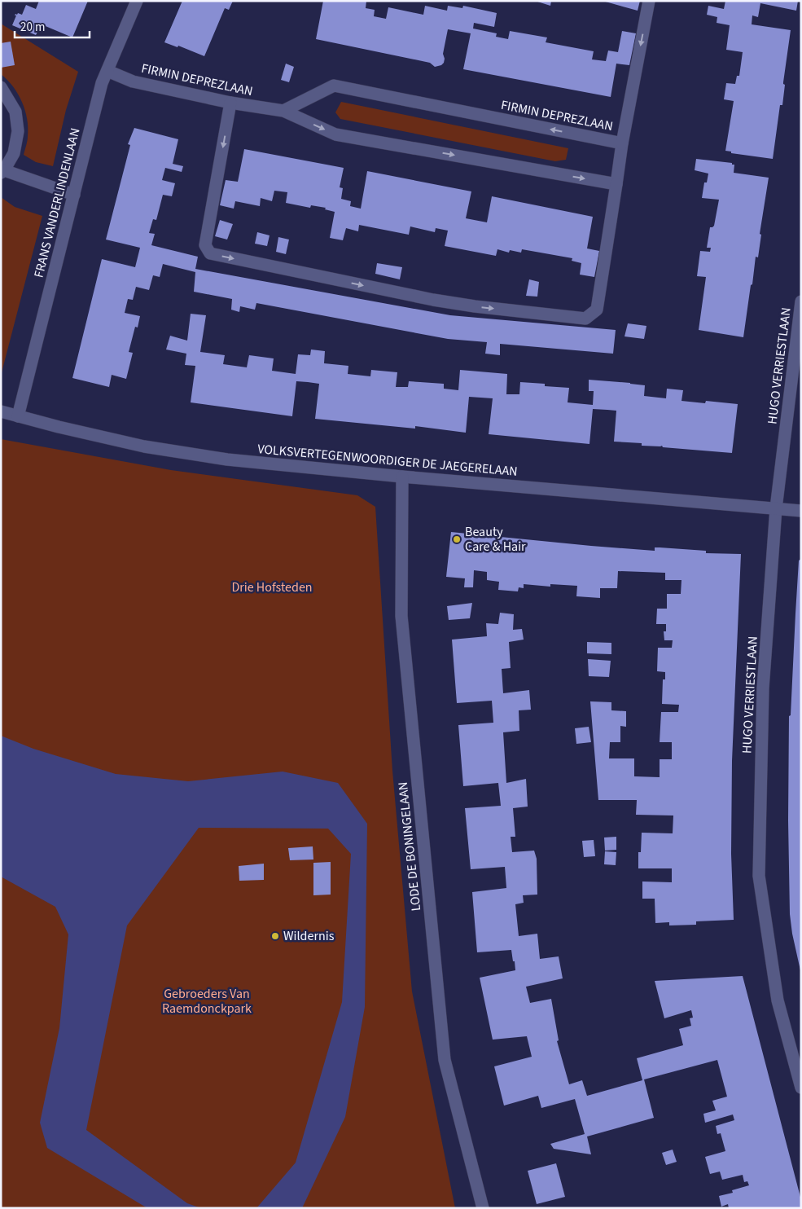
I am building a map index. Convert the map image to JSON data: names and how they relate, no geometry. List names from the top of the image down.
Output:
{
  "streets": {
    "street": [
      "FIRMIN DEPREZLAAN",
      "FRANS VANDERLINDENLAAN",
      "HUGO VERRIESTLAAN",
      "VOLKSVERTEGENWOORDIGER DE JAEGERELAAN",
      "LODE DE BONINGELAAN"
    ]
  },
  "crossings": [
    ["FIRMIN DEPREZLAAN", "FRANS VANDERLINDENLAAN"],
    ["FRANS VANDERLINDENLAAN", "VOLKSVERTEGENWOORDIGER DE JAEGERELAAN"],
    ["HUGO VERRIESTLAAN", "VOLKSVERTEGENWOORDIGER DE JAEGERELAAN"],
    ["VOLKSVERTEGENWOORDIGER DE JAEGERELAAN", "LODE DE BONINGELAAN"]
  ],
  "parks": ["Drie Hofsteden", "Gebroeders Van Raemdonckpark"],
  "places": ["Beauty Care & Hair", "Wildernis"],
  "scale_bar": "20 m"
}
